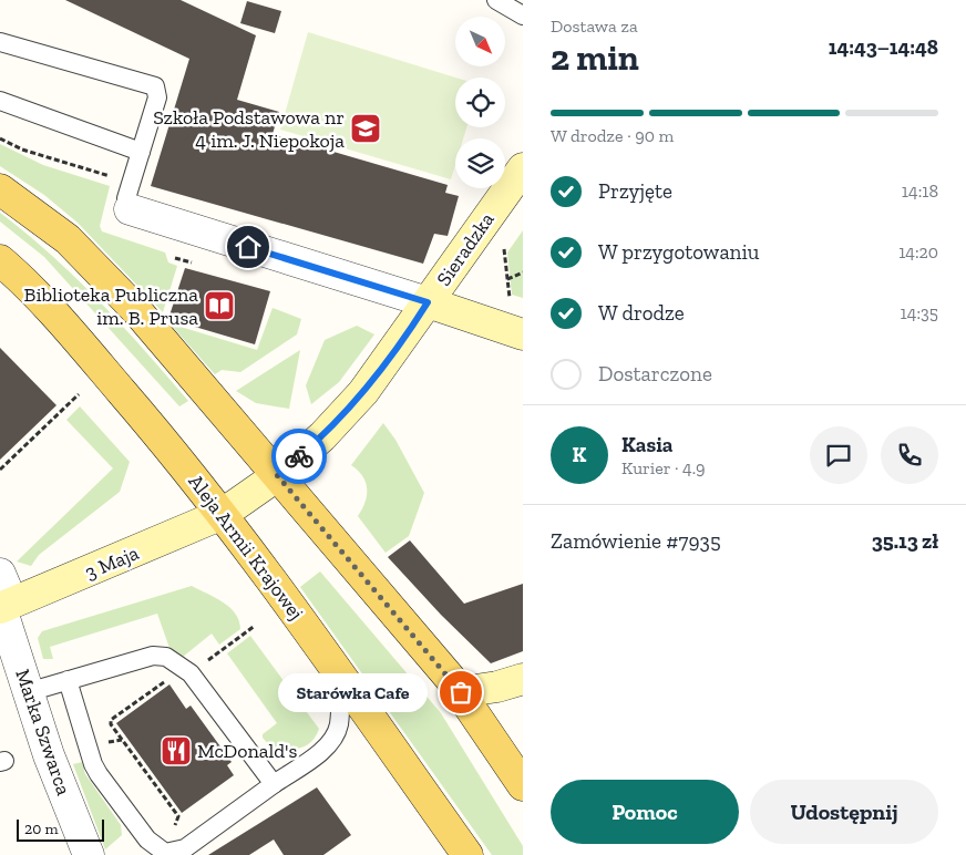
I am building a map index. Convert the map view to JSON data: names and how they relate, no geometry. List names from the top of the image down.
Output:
{
  "streets": {
    "main road": ["Sieradzka", "Aleja Armii Krajowej", "3 Maja"],
    "street": ["Marka Szwarca"]
  },
  "crossings": [
    ["Sieradzka", "3 Maja"],
    ["Aleja Armii Krajowej", "3 Maja"],
    ["3 Maja", "Marka Szwarca"]
  ],
  "places": {
    "school or university": ["Szkoła Podstawowa nr 4 im. J. Niepokoja"],
    "library": ["Biblioteka Publiczna im. B. Prusa"],
    "other": ["Starówka Cafe"],
    "restaurant": ["McDonald's"]
  },
  "scale_bar": "20 m",
  "north": "bottom right",
  "page": {
    "heading": ["2 min", "Dostawa za", "14:43–14:48"],
    "panel": [
      "Kasia",
      "Kurier · 4.9",
      "Zamówienie #7935",
      "35.13 zł"
    ],
    "bar": "W drodze · 90 m",
    "list": [
      ["Przyjęte", "14:18"],
      ["W przygotowaniu", "14:20"],
      ["W drodze", "14:35"],
      "Dostarczone"
    ],
    "round": "K",
    "bubble": "Starówka Cafe",
    "buttons": ["Pomoc", "Udostępnij"],
    "scale": "20 m"
  }
}
